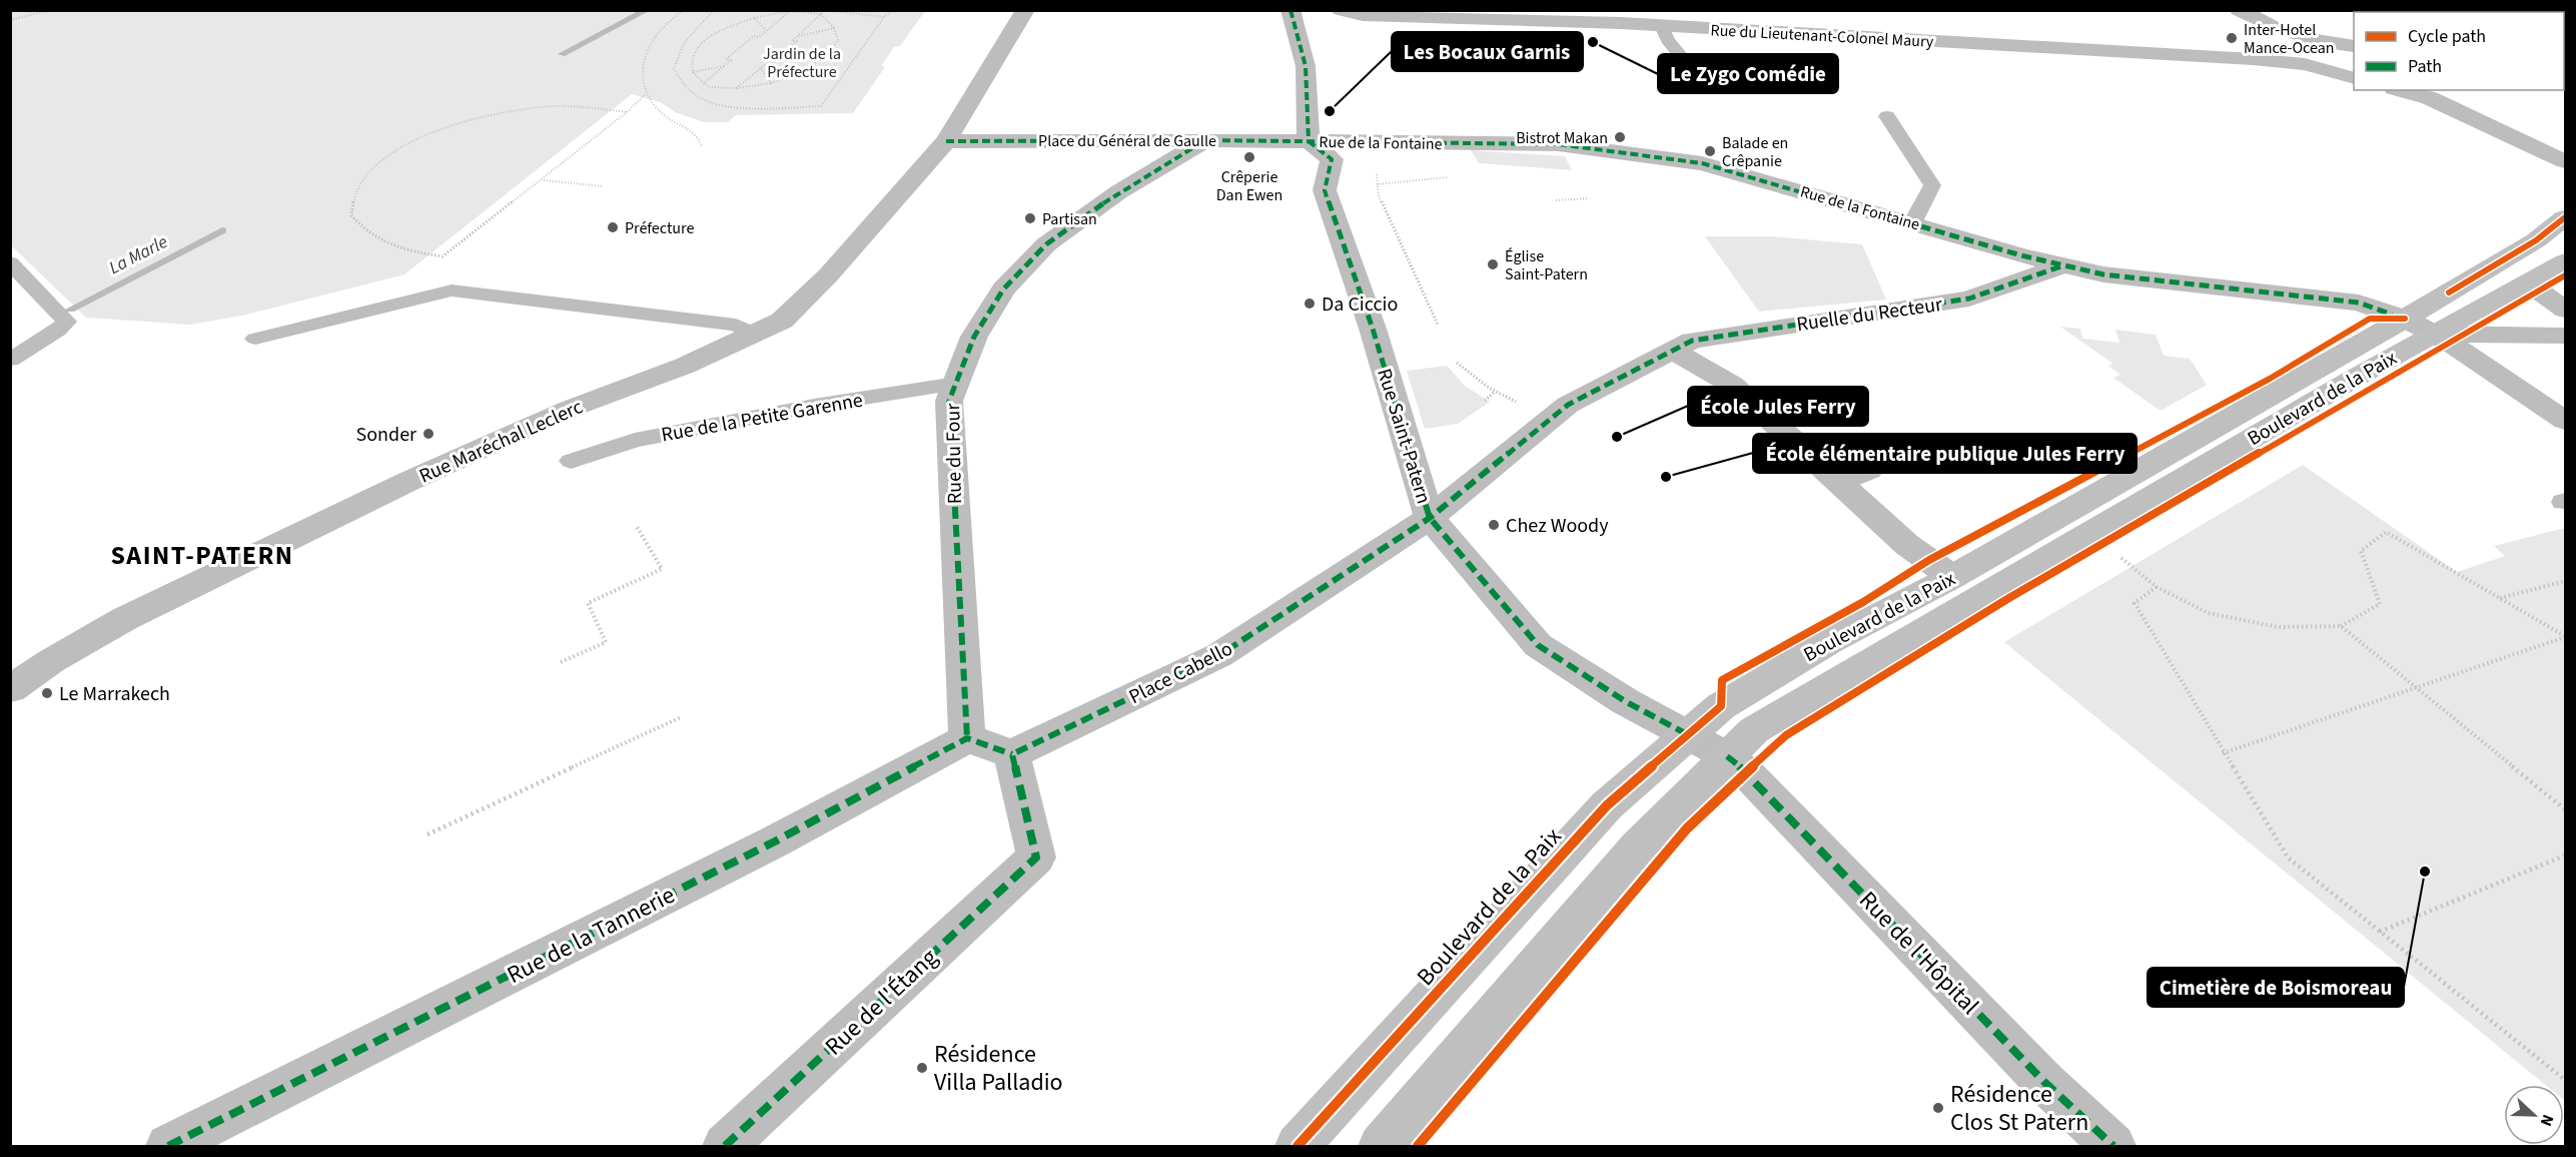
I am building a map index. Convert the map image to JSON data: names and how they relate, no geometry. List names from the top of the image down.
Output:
{
  "streets": {
    "main road": ["Boulevard de la Paix"],
    "street": [
      "Rue du Lieutenant-Colonel Maury",
      "Place du Général de Gaulle",
      "Rue de la Fontaine",
      "Ruelle du Recteur",
      "Rue Saint-Patern",
      "Rue Maréchal Leclerc",
      "Rue du Four",
      "Place Cabello",
      "Rue de la Tannerie",
      "Rue de l'Hôpital",
      "Rue de l'Étang"
    ],
    "lane": ["Rue de la Petite Garenne"]
  },
  "crossings": [
    ["Place du Général de Gaulle", "Rue de la Fontaine"],
    ["Place du Général de Gaulle", "Rue Saint-Patern"],
    ["Place du Général de Gaulle", "Rue Maréchal Leclerc"],
    ["Place du Général de Gaulle", "Rue du Four"],
    ["Rue de la Fontaine", "Ruelle du Recteur"],
    ["Rue de la Fontaine", "Boulevard de la Paix"],
    ["Rue de la Fontaine", "Rue Saint-Patern"],
    ["Ruelle du Recteur", "Rue Saint-Patern"],
    ["Ruelle du Recteur", "Place Cabello"],
    ["Boulevard de la Paix", "Rue Saint-Patern"],
    ["Boulevard de la Paix", "Rue de l'Hôpital"],
    ["Rue de la Petite Garenne", "Rue du Four"],
    ["Rue Saint-Patern", "Place Cabello"],
    ["Rue Saint-Patern", "Rue de l'Hôpital"],
    ["Rue du Four", "Rue de la Tannerie"],
    ["Place Cabello", "Rue de l'Étang"]
  ],
  "districts": ["SAINT-PATERN"],
  "water": ["La Marle"],
  "parks": ["Jardin de la Préfecture"],
  "places": [
    "Inter-Hotel Mance-Ocean",
    "Le Zygo Comédie",
    "Les Bocaux Garnis",
    "Bistrot Makan",
    "Balade en Crêpanie",
    "Crêperie Dan Ewen",
    "Partisan",
    "Préfecture",
    "Église Saint-Patern",
    "Da Ciccio",
    "Sonder",
    "École Jules Ferry",
    "École élémentaire publique Jules Ferry",
    "Chez Woody",
    "Le Marrakech",
    "Cimetière de Boismoreau",
    "Résidence Villa Palladio",
    "Résidence Clos St Patern"
  ],
  "legend": ["Cycle path", "Path"],
  "north": "right"
}
